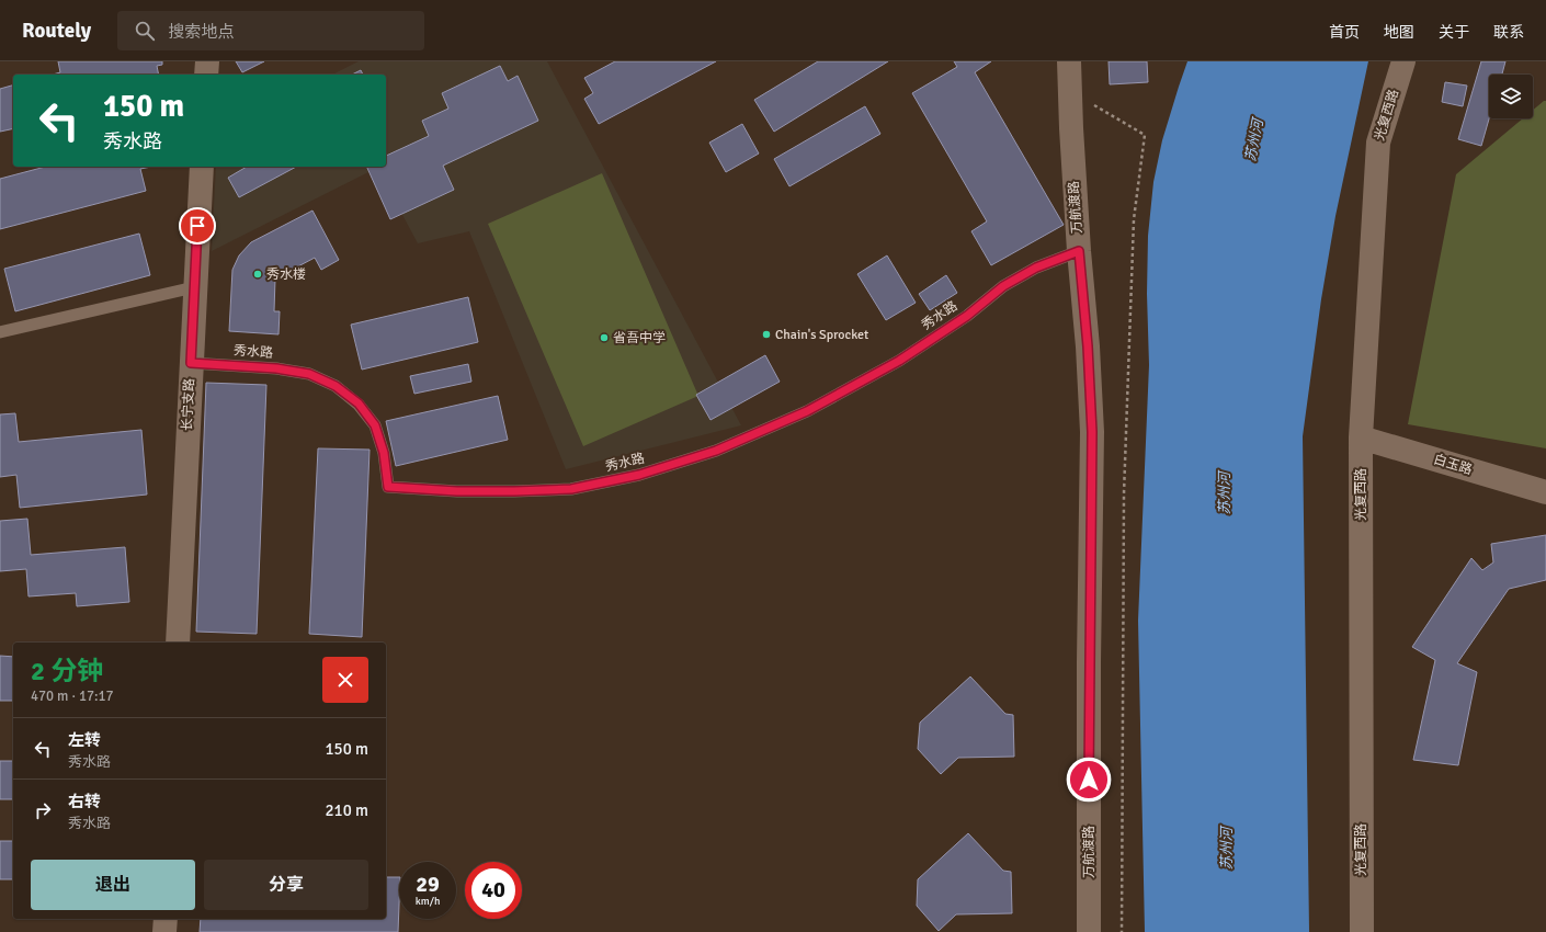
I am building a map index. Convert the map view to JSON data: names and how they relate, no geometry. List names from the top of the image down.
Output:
{
  "streets": {
    "street": [
      "光复西路",
      "万航渡路",
      "长宁支路",
      "白玉路"
    ],
    "lane": ["秀水路"]
  },
  "crossings": [
    ["光复西路", "白玉路"],
    ["万航渡路", "秀水路"],
    ["秀水路", "长宁支路"]
  ],
  "water": ["苏州河"],
  "places": ["秀水楼", "Chain's Sprocket", "省吾中学"],
  "page": {
    "header": "Routely",
    "search": "搜索地点",
    "nav": [
      "首页",
      "地图",
      "关于",
      "联系"
    ],
    "turn": ["150 m", "秀水路"],
    "heading": ["2 分钟", "470 m · 17:17"],
    "list": [
      {
        "name": "左转",
        "note": "秀水路",
        "value": "150 m"
      },
      {
        "name": "右转",
        "note": "秀水路",
        "value": "210 m"
      }
    ],
    "buttons": ["退出", "分享"],
    "speed": "29 km/h",
    "limit": "40"
  }
}
